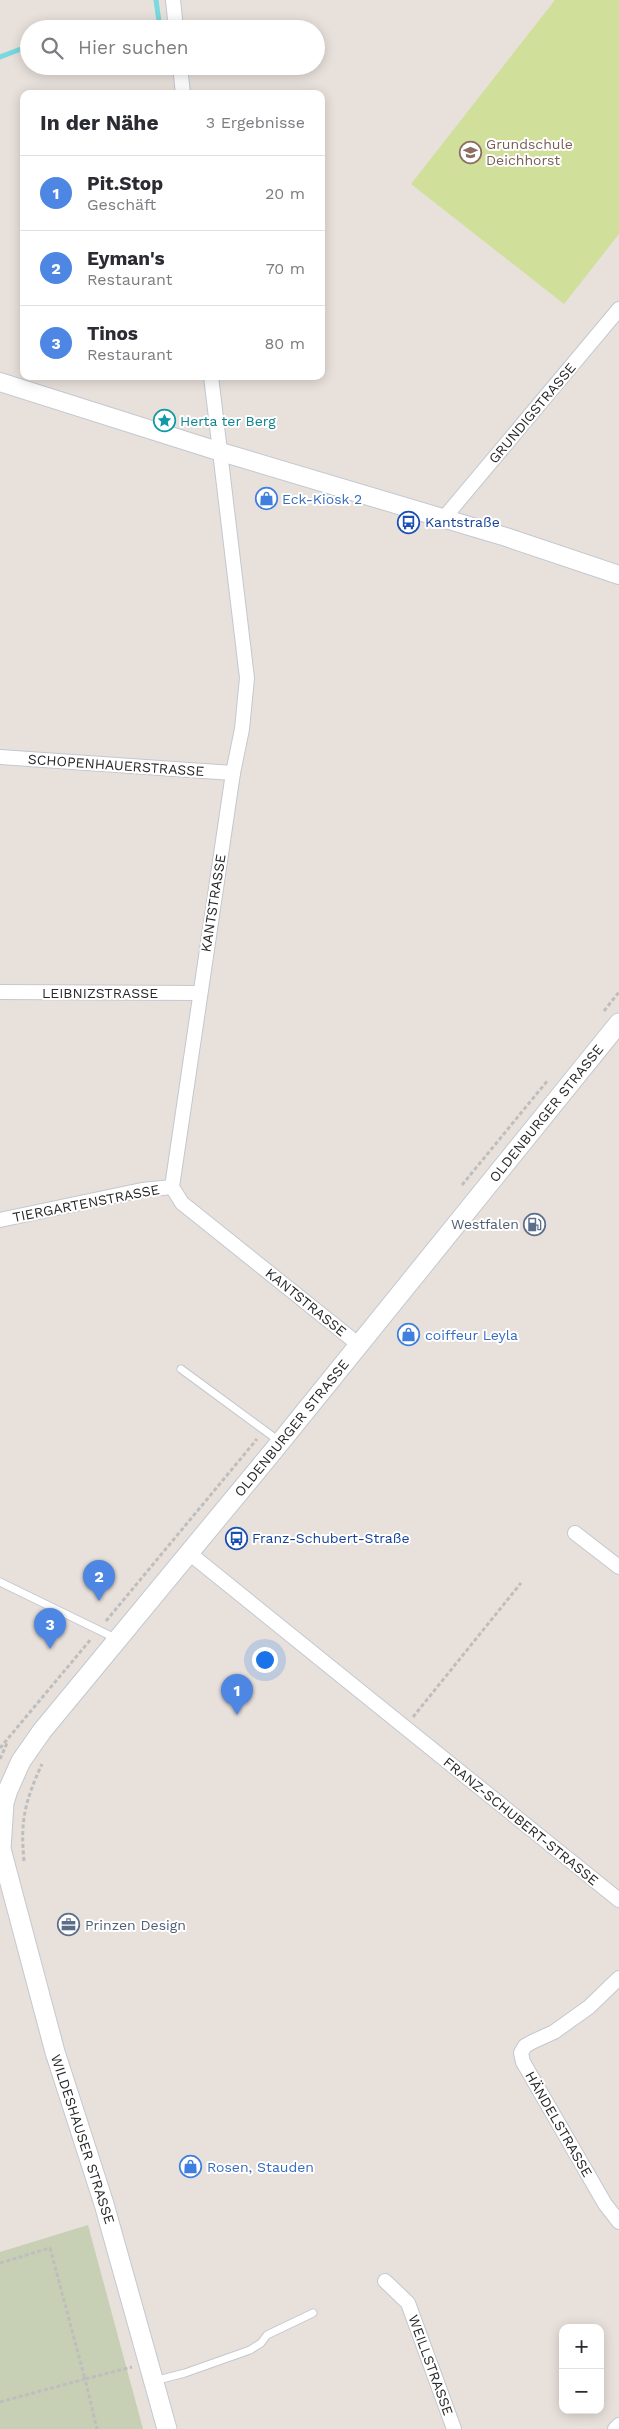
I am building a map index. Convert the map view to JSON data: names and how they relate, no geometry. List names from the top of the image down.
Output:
{
  "streets": {
    "main road": ["OLDENBURGER STRASSE", "WILDESHAUSER STRASSE"],
    "street": [
      "GRUNDIGSTRASSE",
      "SCHOPENHAUERSTRASSE",
      "KANTSTRASSE",
      "LEIBNIZSTRASSE",
      "TIERGARTENSTRASSE",
      "FRANZ-SCHUBERT-STRASSE",
      "HÄNDELSTRASSE",
      "WEILLSTRASSE"
    ]
  },
  "crossings": [
    ["SCHOPENHAUERSTRASSE", "KANTSTRASSE"],
    ["KANTSTRASSE", "LEIBNIZSTRASSE"],
    ["KANTSTRASSE", "OLDENBURGER STRASSE"],
    ["KANTSTRASSE", "TIERGARTENSTRASSE"],
    ["OLDENBURGER STRASSE", "FRANZ-SCHUBERT-STRASSE"],
    ["OLDENBURGER STRASSE", "WILDESHAUSER STRASSE"]
  ],
  "places": {
    "school or university": ["Grundschule Deichhorst"],
    "place": ["Herta ter Berg"],
    "shop": ["Eck-Kiosk 2", "coiffeur Leyla", "Rosen, Stauden"],
    "bus stop": ["Kantstraße", "Franz-Schubert-Straße"],
    "fuel station": ["Westfalen"],
    "office": ["Prinzen Design"]
  },
  "page": {
    "search": "Hier suchen",
    "heading": ["In der Nähe", "3 Ergebnisse"],
    "list": [
      {
        "mark": "1",
        "name": "Pit.Stop",
        "note": "Geschäft",
        "value": "20 m"
      },
      {
        "mark": "2",
        "name": "Eyman's",
        "note": "Restaurant",
        "value": "70 m"
      },
      {
        "mark": "3",
        "name": "Tinos",
        "note": "Restaurant",
        "value": "80 m"
      }
    ],
    "pins": ["2", "3", "1"],
    "map_buttons": ["+", "−"]
  }
}
